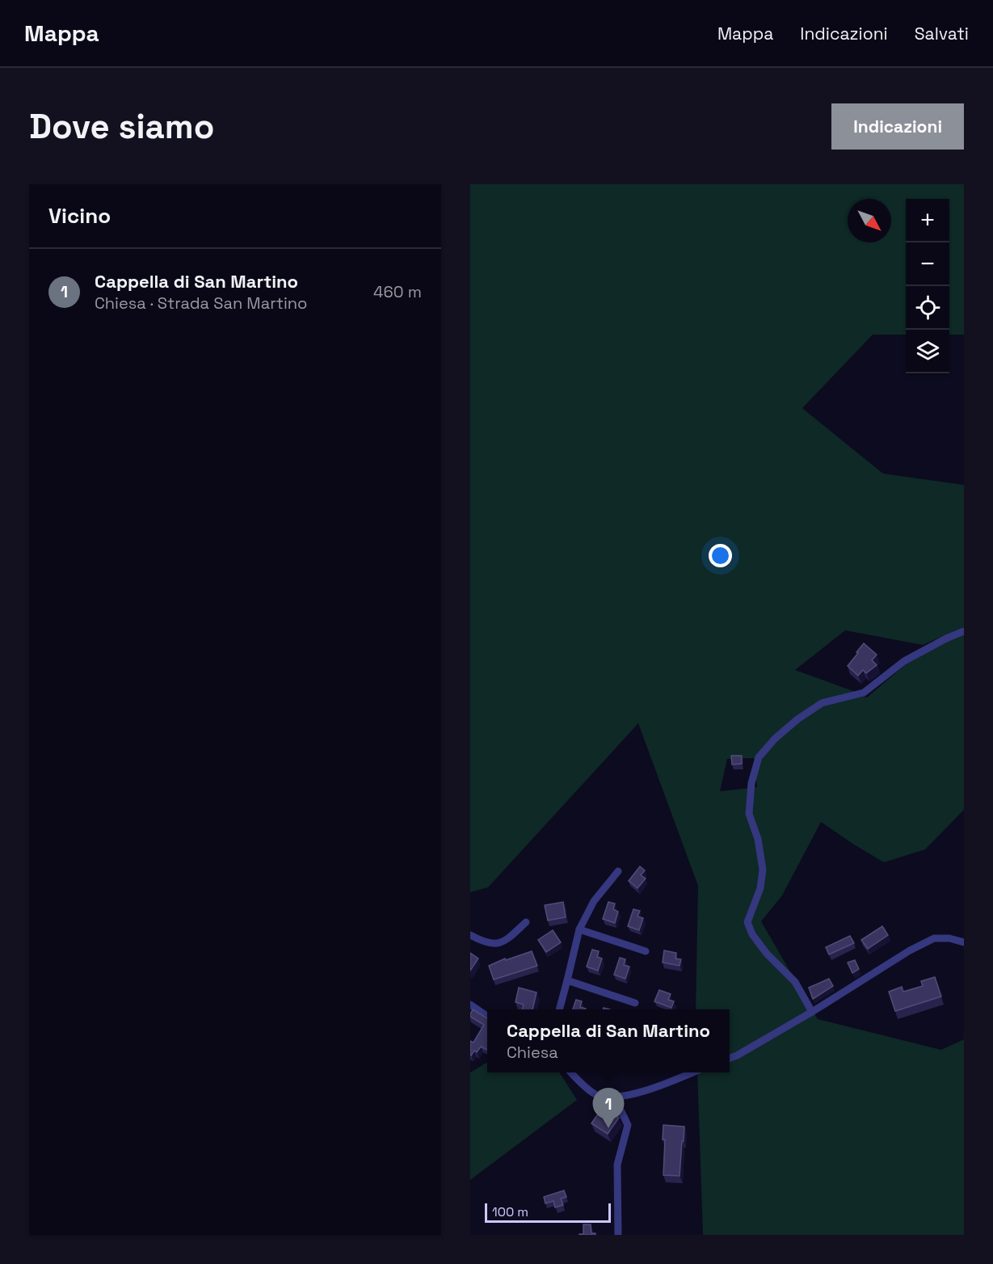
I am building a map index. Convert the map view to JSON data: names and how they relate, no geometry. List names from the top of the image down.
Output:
{
  "scale_bar": "100 m",
  "north": "bottom right",
  "page": {
    "header": "Mappa",
    "nav": ["Mappa", "Indicazioni", "Salvati"],
    "buttons": "Indicazioni",
    "title": "Dove siamo",
    "heading": "Vicino",
    "map_buttons": ["+", "−"],
    "list": [
      {
        "mark": "1",
        "name": "Cappella di San Martino",
        "note": "Chiesa · Strada San Martino",
        "value": "460 m"
      }
    ],
    "popup": ["Cappella di San Martino", "Chiesa"],
    "pins": "1",
    "scale": "100 m"
  }
}
